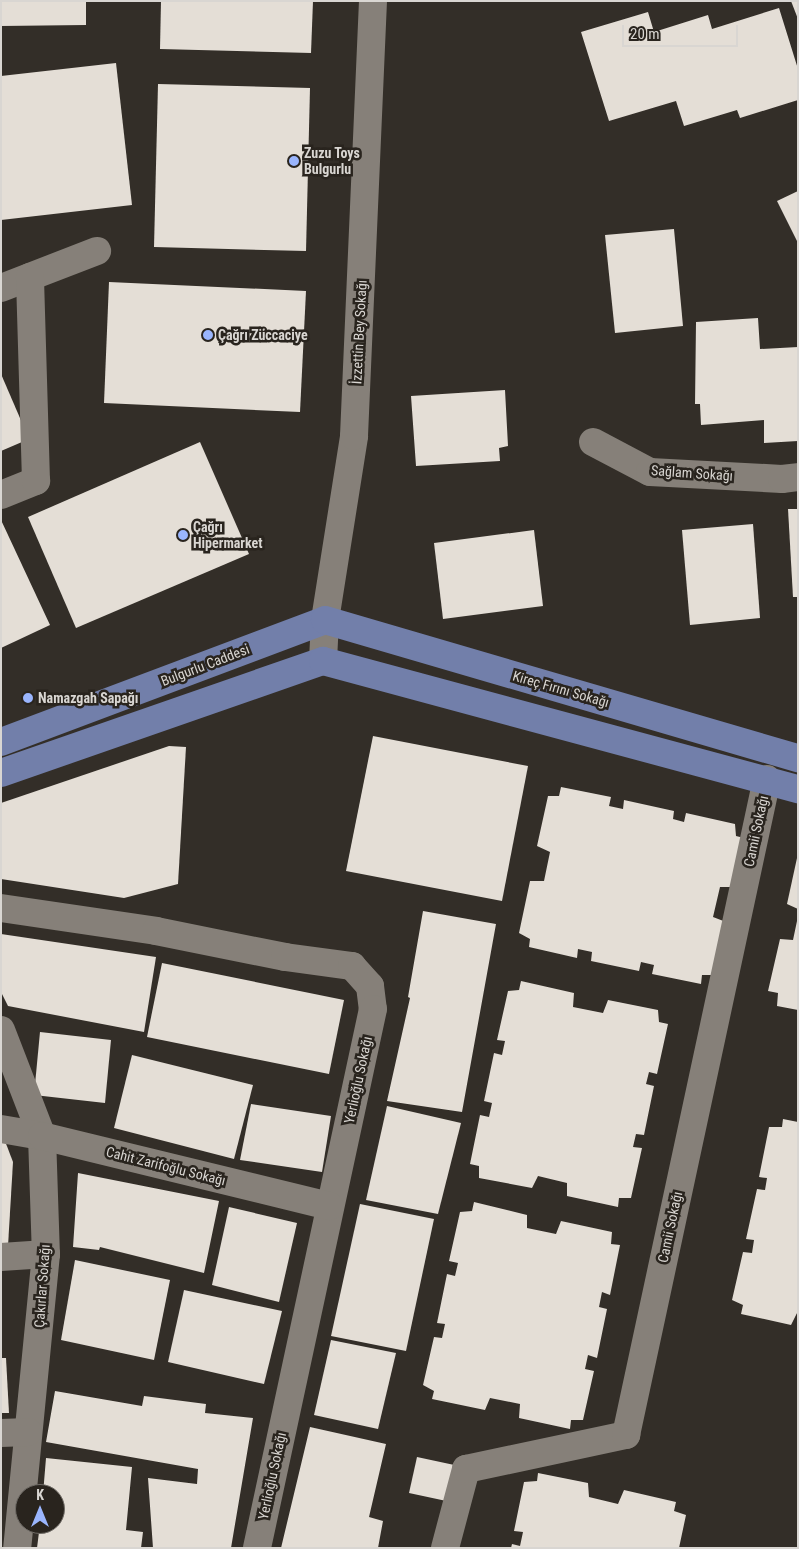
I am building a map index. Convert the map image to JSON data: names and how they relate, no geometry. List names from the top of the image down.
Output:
{
  "streets": {
    "main road": ["Bulgurlu Caddesi", "Kireç Fırını Sokağı"],
    "street": [
      "İzzettin Bey Sokağı",
      "Sağlam Sokağı",
      "Camii Sokağı",
      "Yerlioğlu Sokağı",
      "Cahit Zarifoğlu Sokağı",
      "Çakırlar Sokağı"
    ]
  },
  "crossings": [
    ["İzzettin Bey Sokağı", "Bulgurlu Caddesi"],
    ["İzzettin Bey Sokağı", "Kireç Fırını Sokağı"],
    ["Bulgurlu Caddesi", "Kireç Fırını Sokağı"],
    ["Yerlioğlu Sokağı", "Cahit Zarifoğlu Sokağı"],
    ["Cahit Zarifoğlu Sokağı", "Çakırlar Sokağı"]
  ],
  "places": [
    "Zuzu Toys Bulgurlu",
    "Çağrı Züccaciye",
    "Çağrı Hipermarket",
    "Namazgah Sapağı"
  ],
  "scale_bar": "20 m",
  "north": "top"
}
